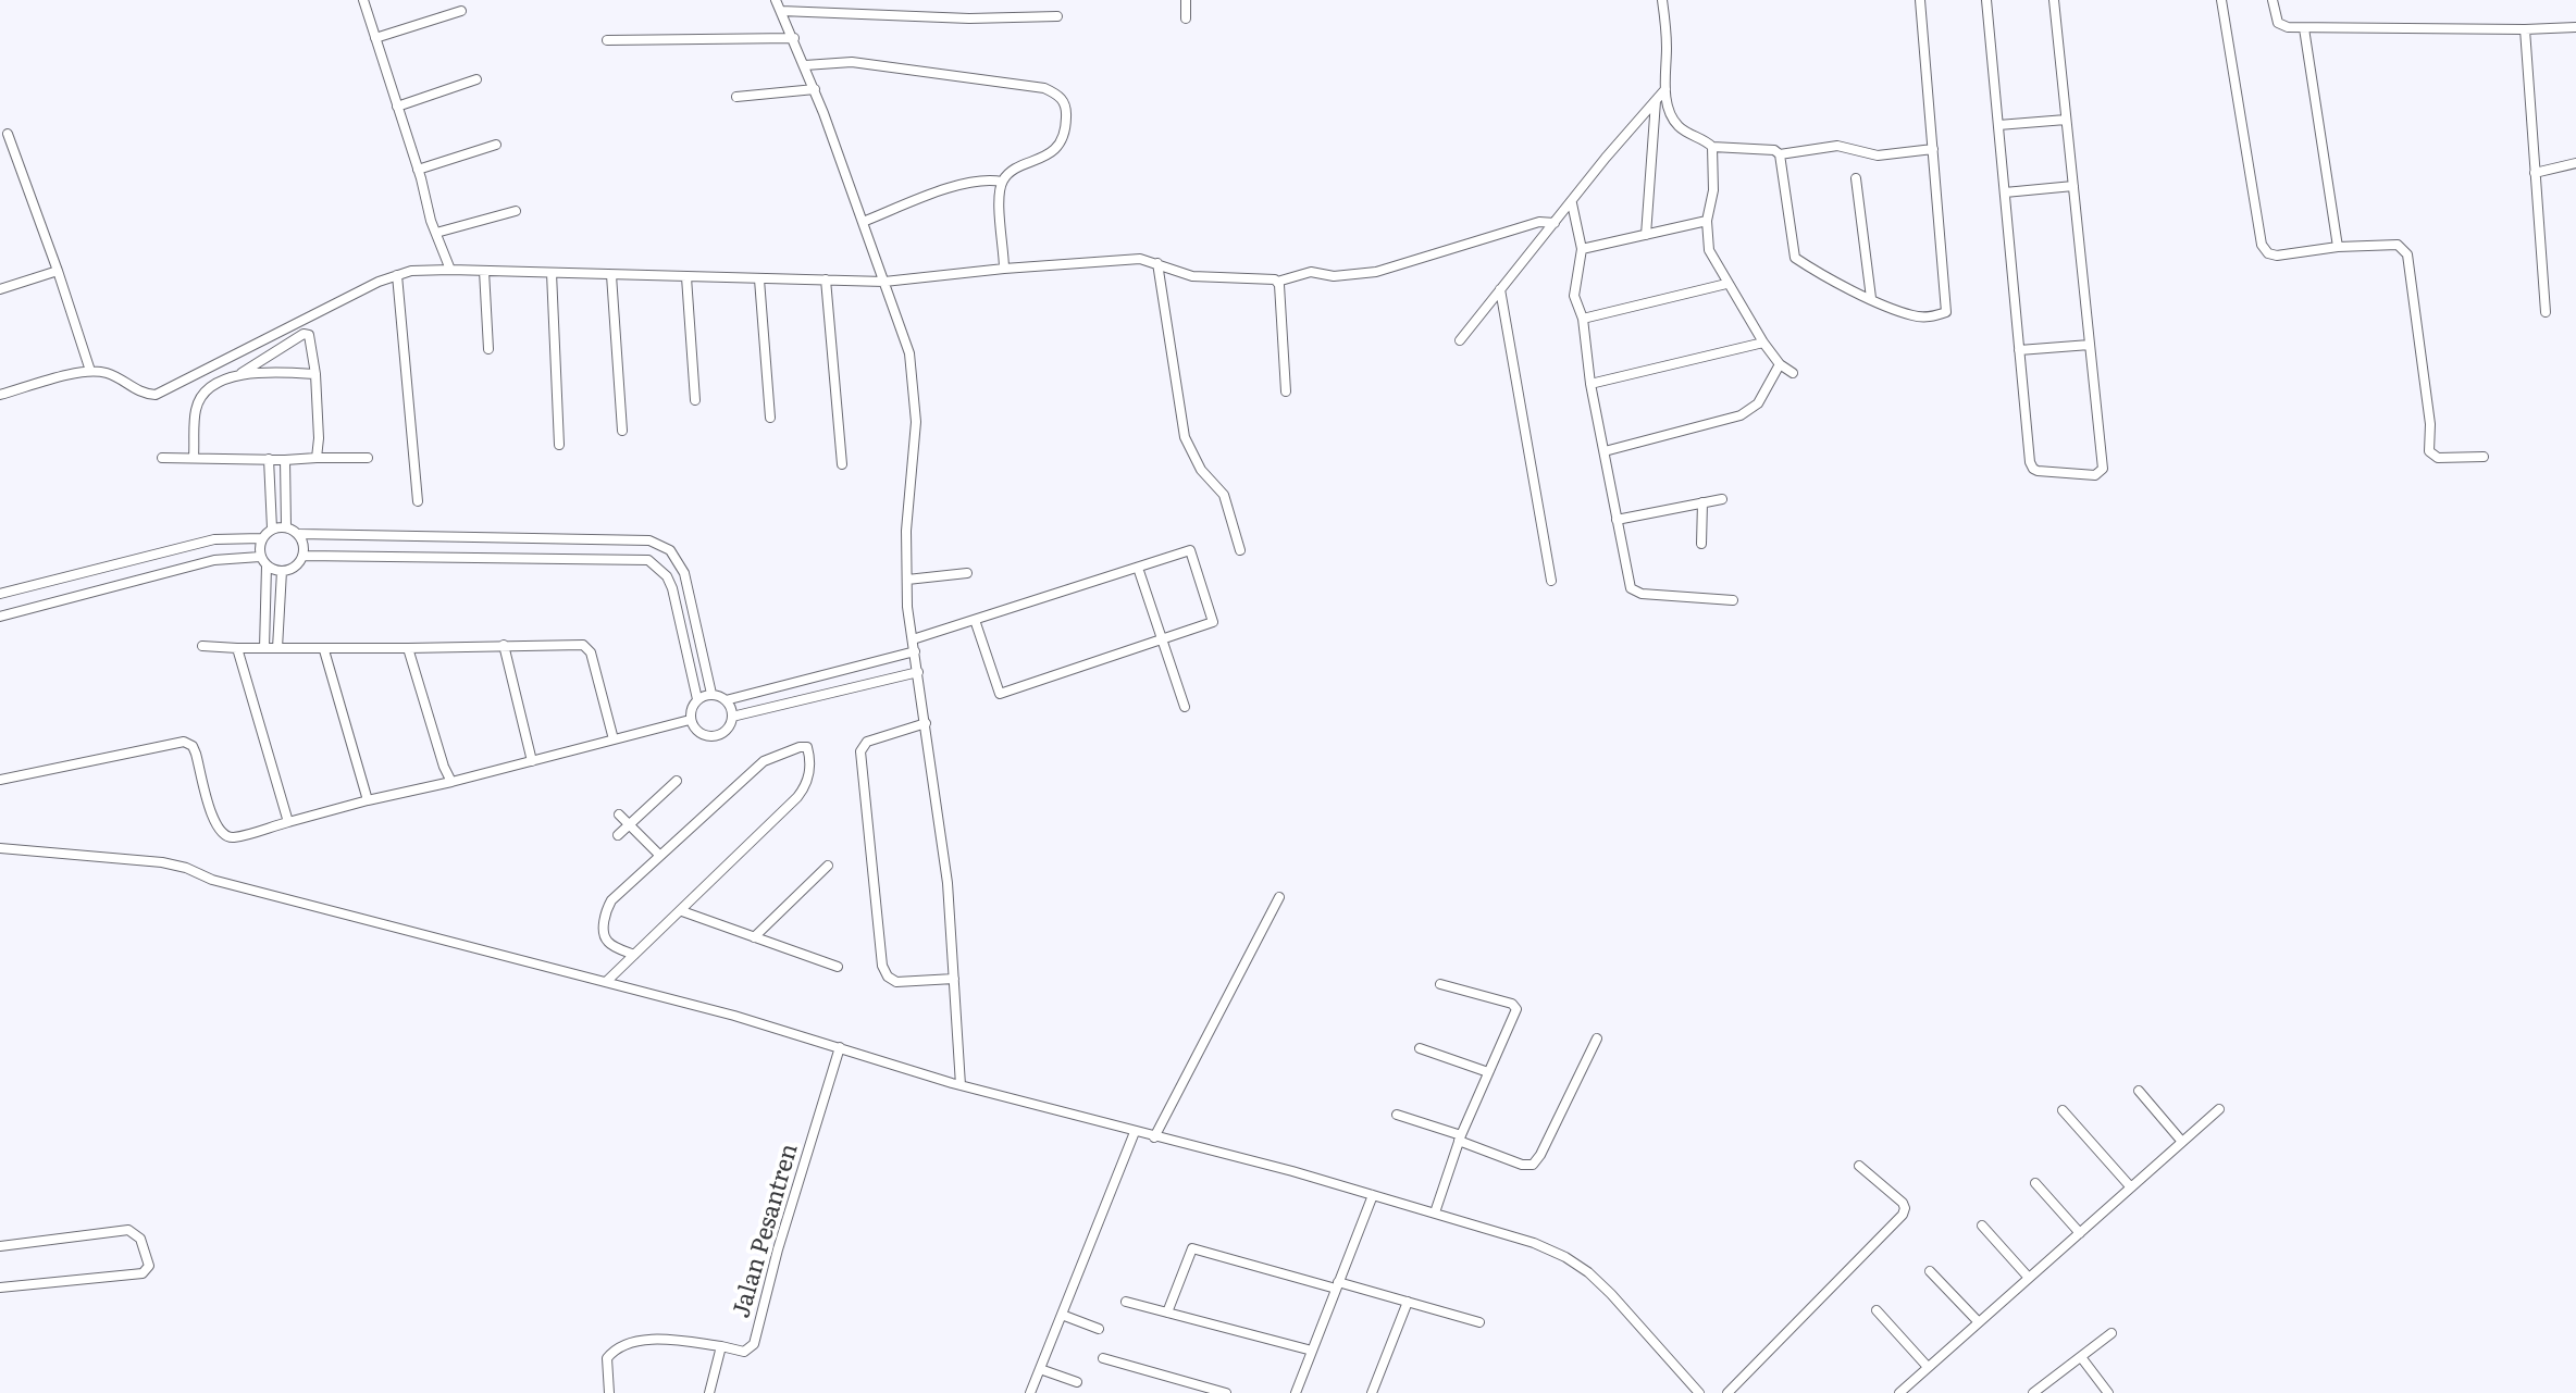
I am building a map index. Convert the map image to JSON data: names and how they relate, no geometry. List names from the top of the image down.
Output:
{
  "streets": {
    "street": ["Jalan Pesantren"]
  }
}
